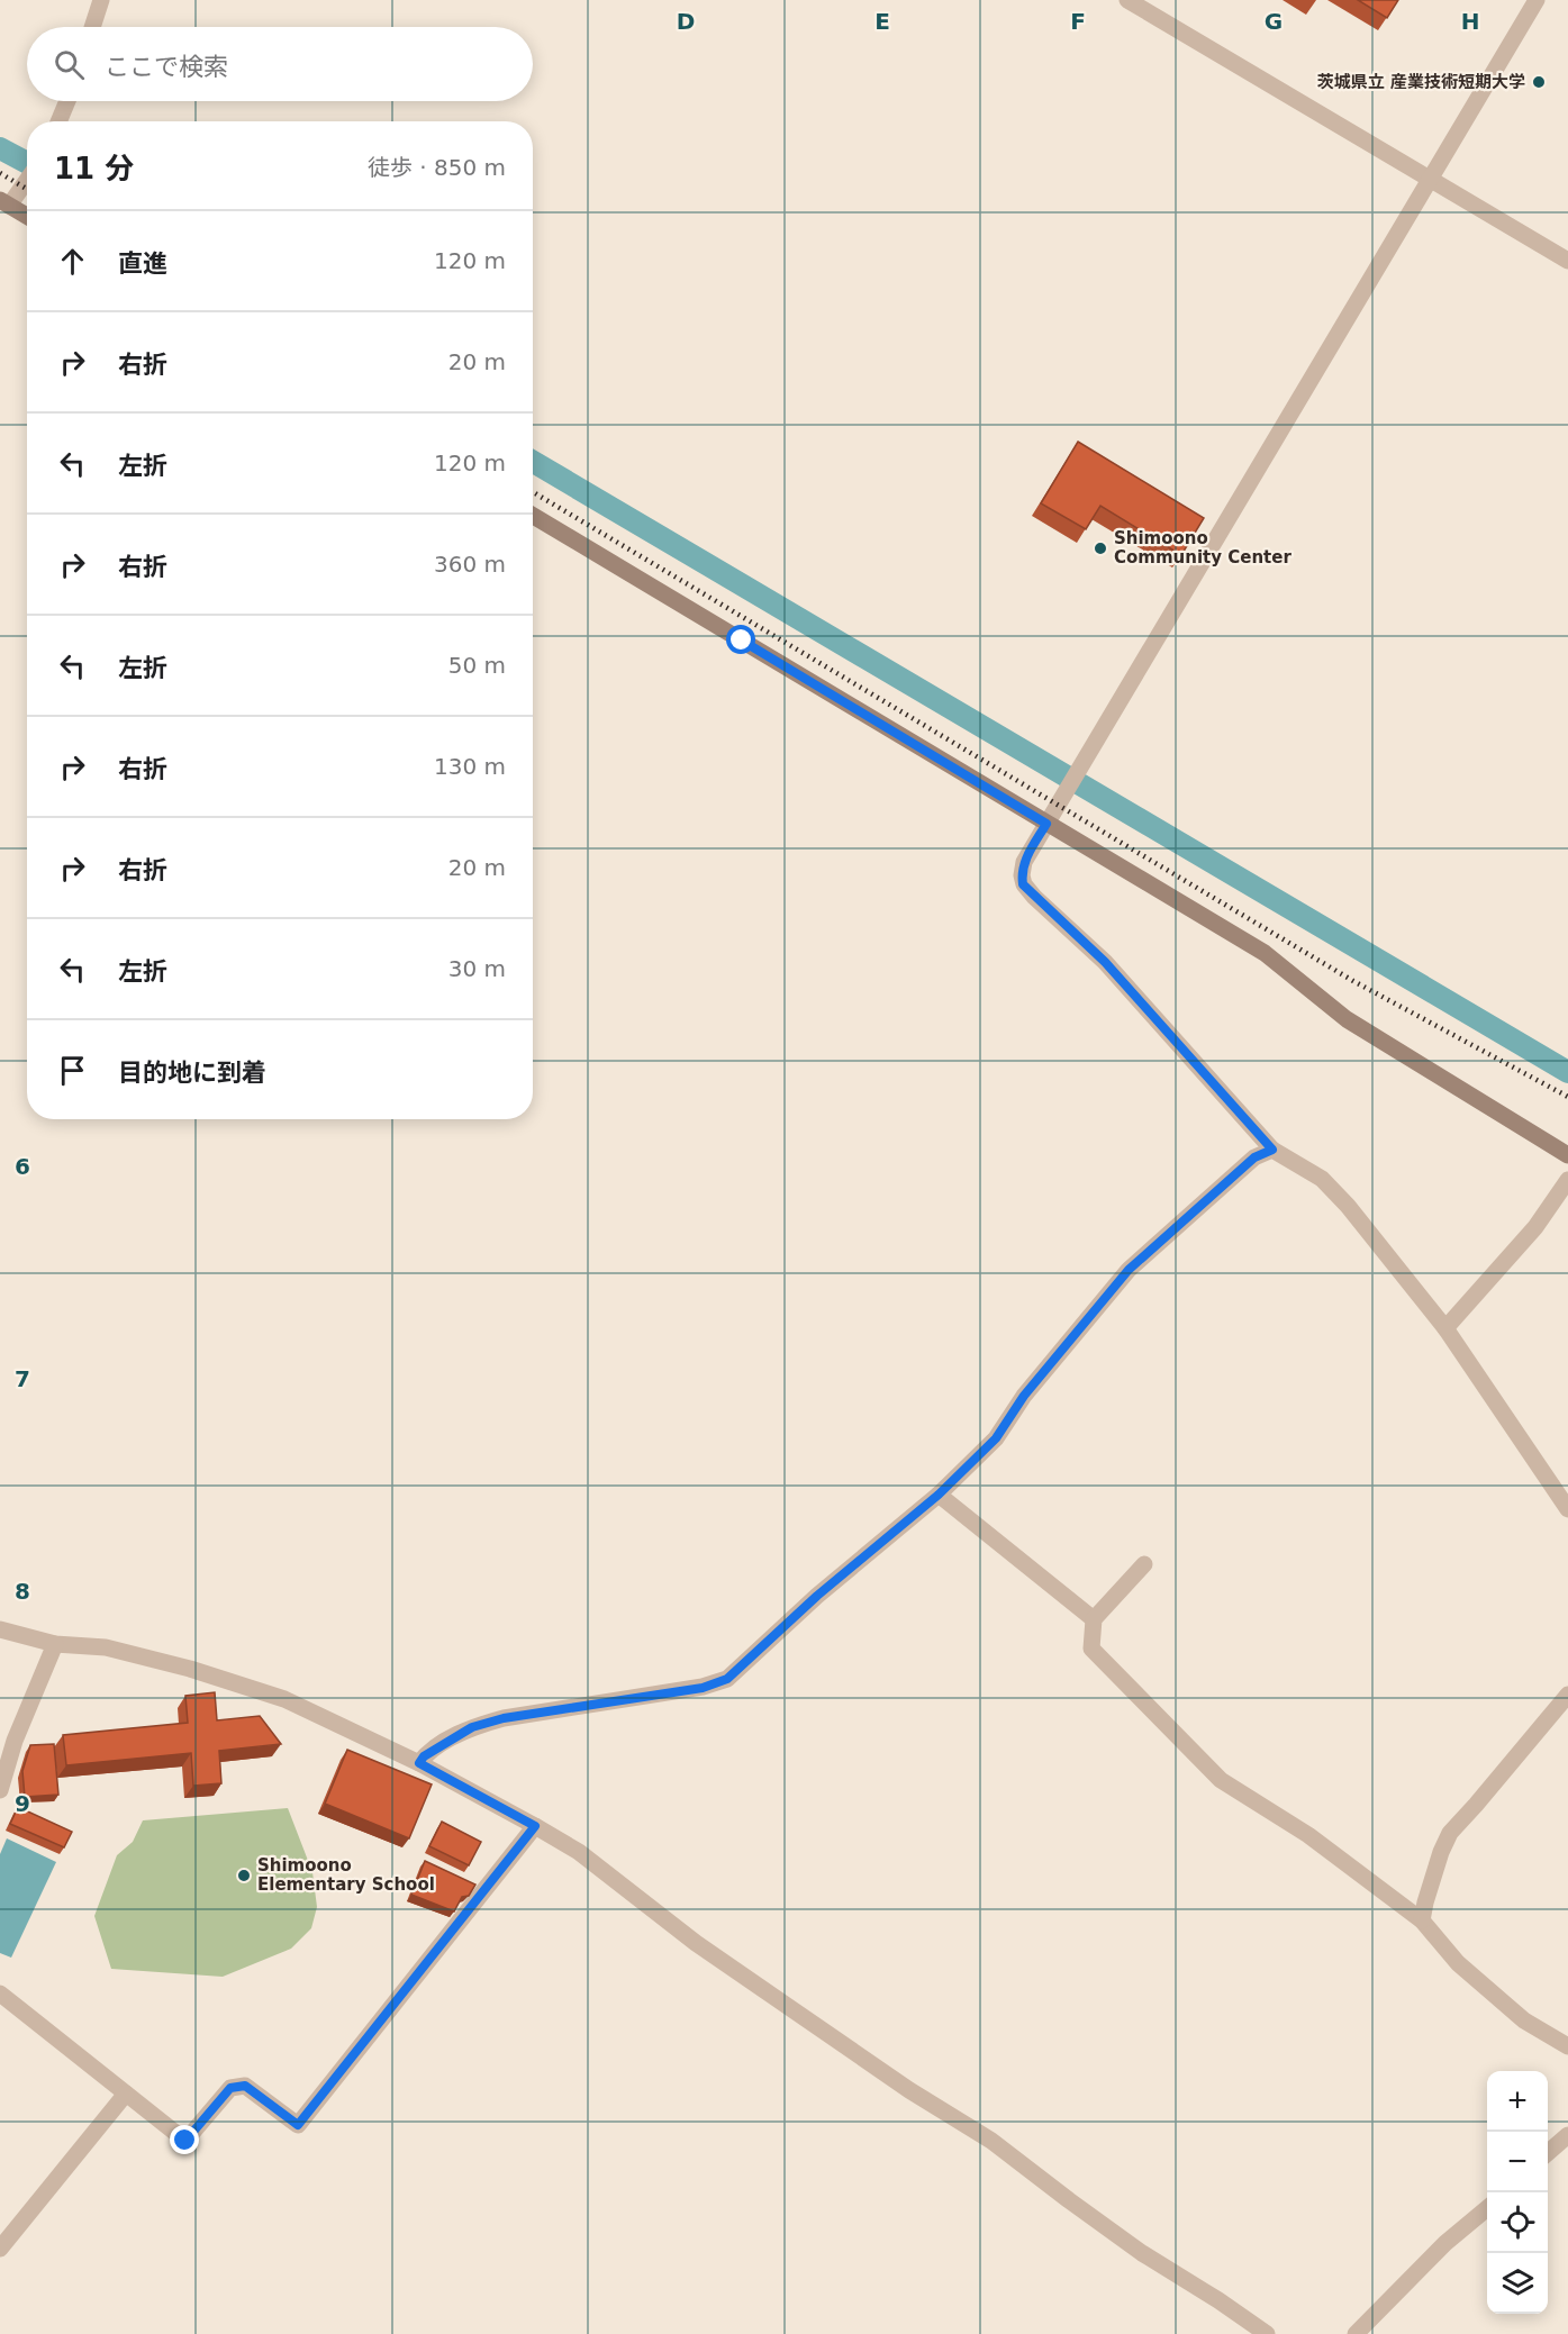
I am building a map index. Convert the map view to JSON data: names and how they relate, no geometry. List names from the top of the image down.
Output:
{
  "places": ["茨城県立 産業技術短期大学", "Shimoono Community Center", "Shimoono Elementary School"],
  "page": {
    "search": "ここで検索",
    "heading": ["11 分", "徒歩 · 850 m"],
    "list": [
      ["直進", "120 m"],
      ["右折", "20 m"],
      ["左折", "120 m"],
      ["右折", "360 m"],
      ["左折", "50 m"],
      ["右折", "130 m"],
      ["右折", "20 m"],
      ["左折", "30 m"],
      "目的地に到着"
    ],
    "map_buttons": ["+", "−"]
  },
  "grid": {
    "columns": [
      "D",
      "E",
      "F",
      "G",
      "H"
    ],
    "rows": [
      "6",
      "7",
      "8",
      "9"
    ]
  }
}
